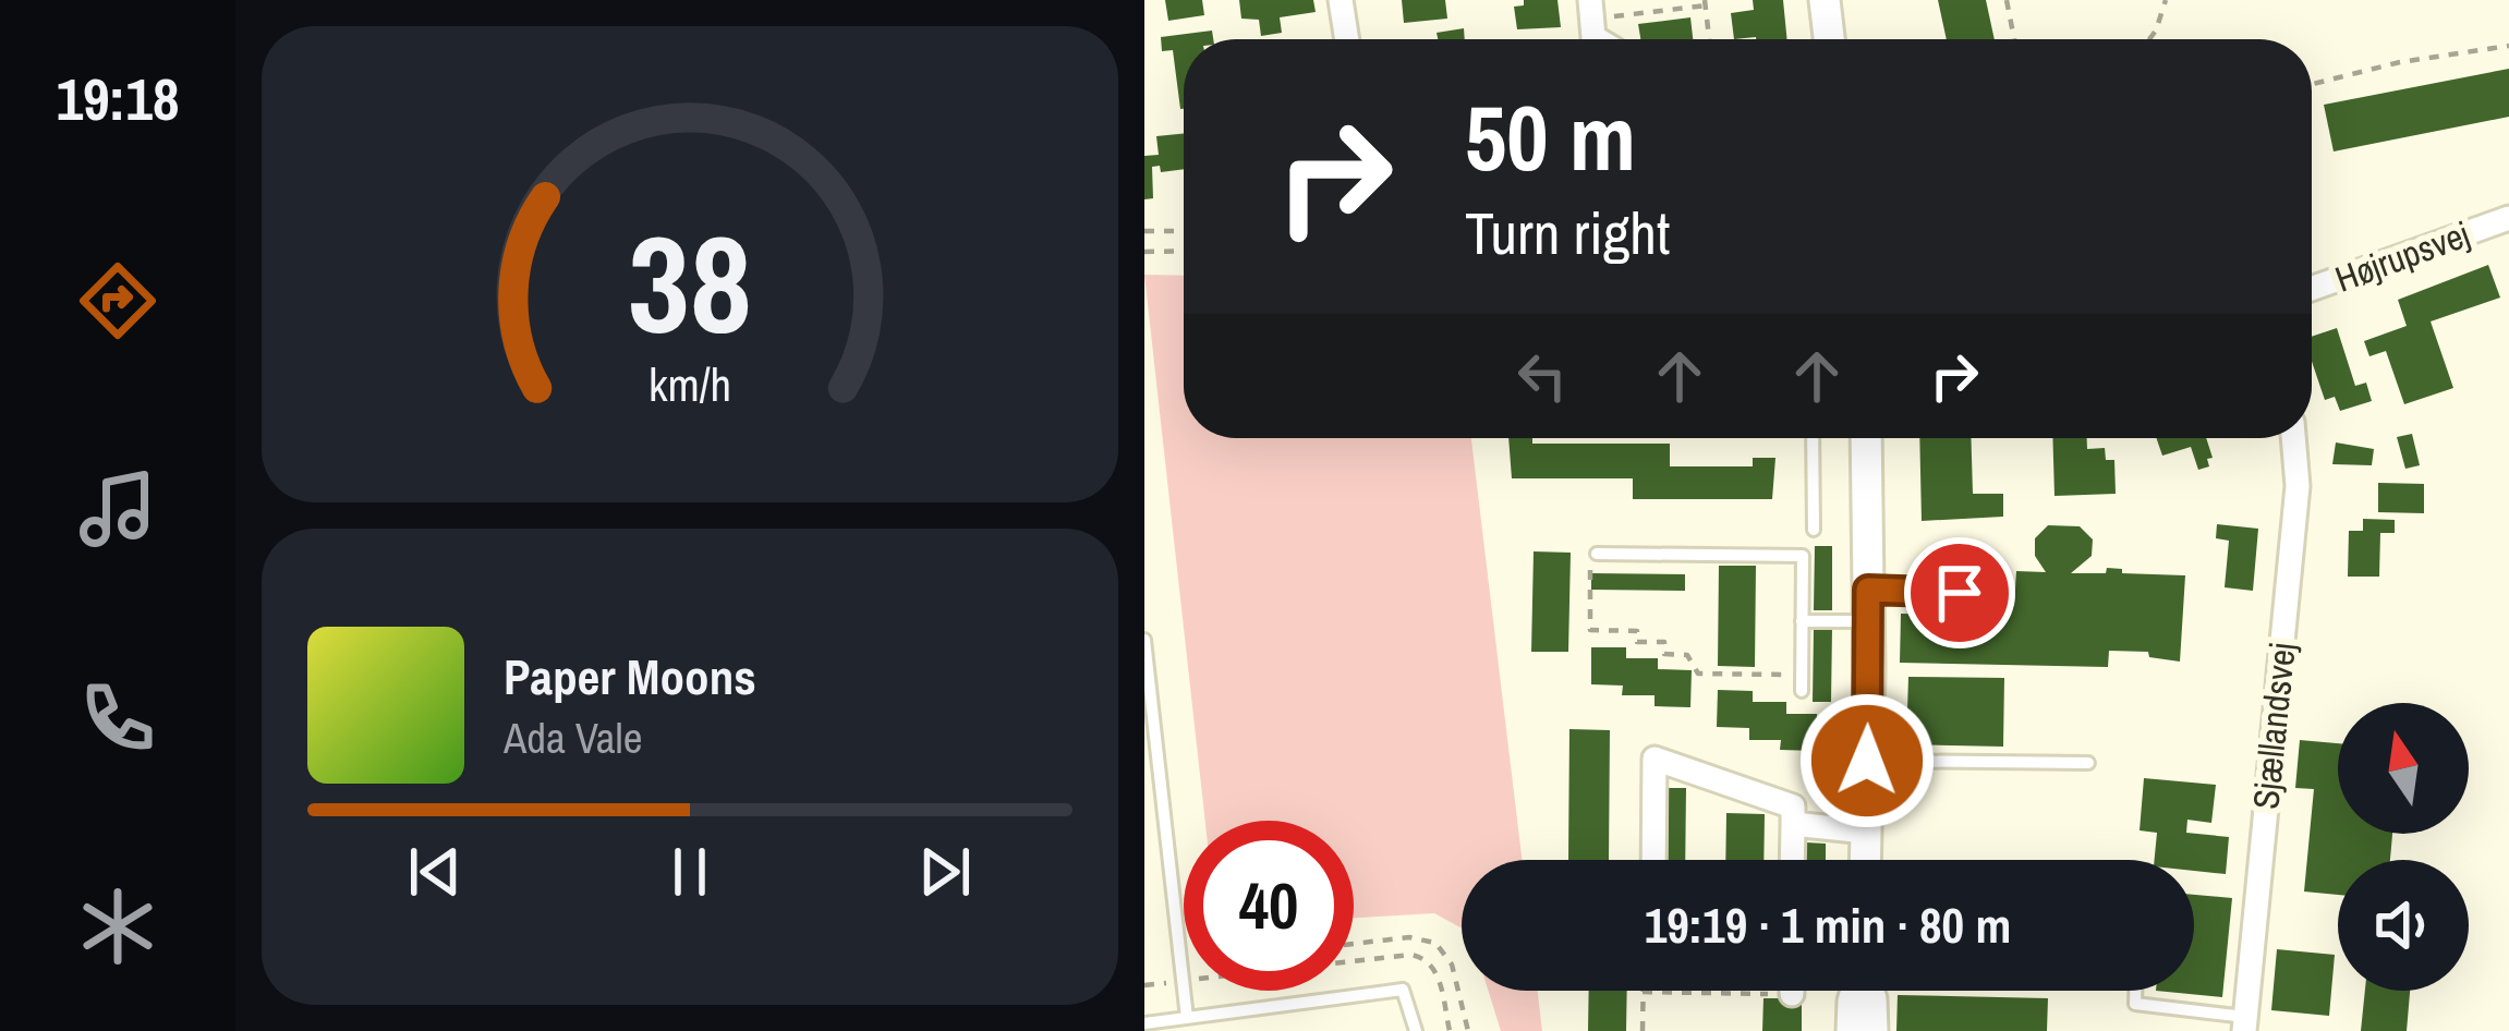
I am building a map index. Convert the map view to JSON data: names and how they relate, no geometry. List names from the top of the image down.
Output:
{
  "streets": {
    "street": ["Højrupsvej", "Sjællandsvej"]
  },
  "north": "top",
  "page": {
    "tabs": "19:18",
    "turn": ["50 m", "Turn right"],
    "song": ["Paper Moons", "Ada Vale"],
    "limit": "40",
    "trip": "19:19 · 1 min · 80 m",
    "gauge": ["38", "km/h"]
  }
}
